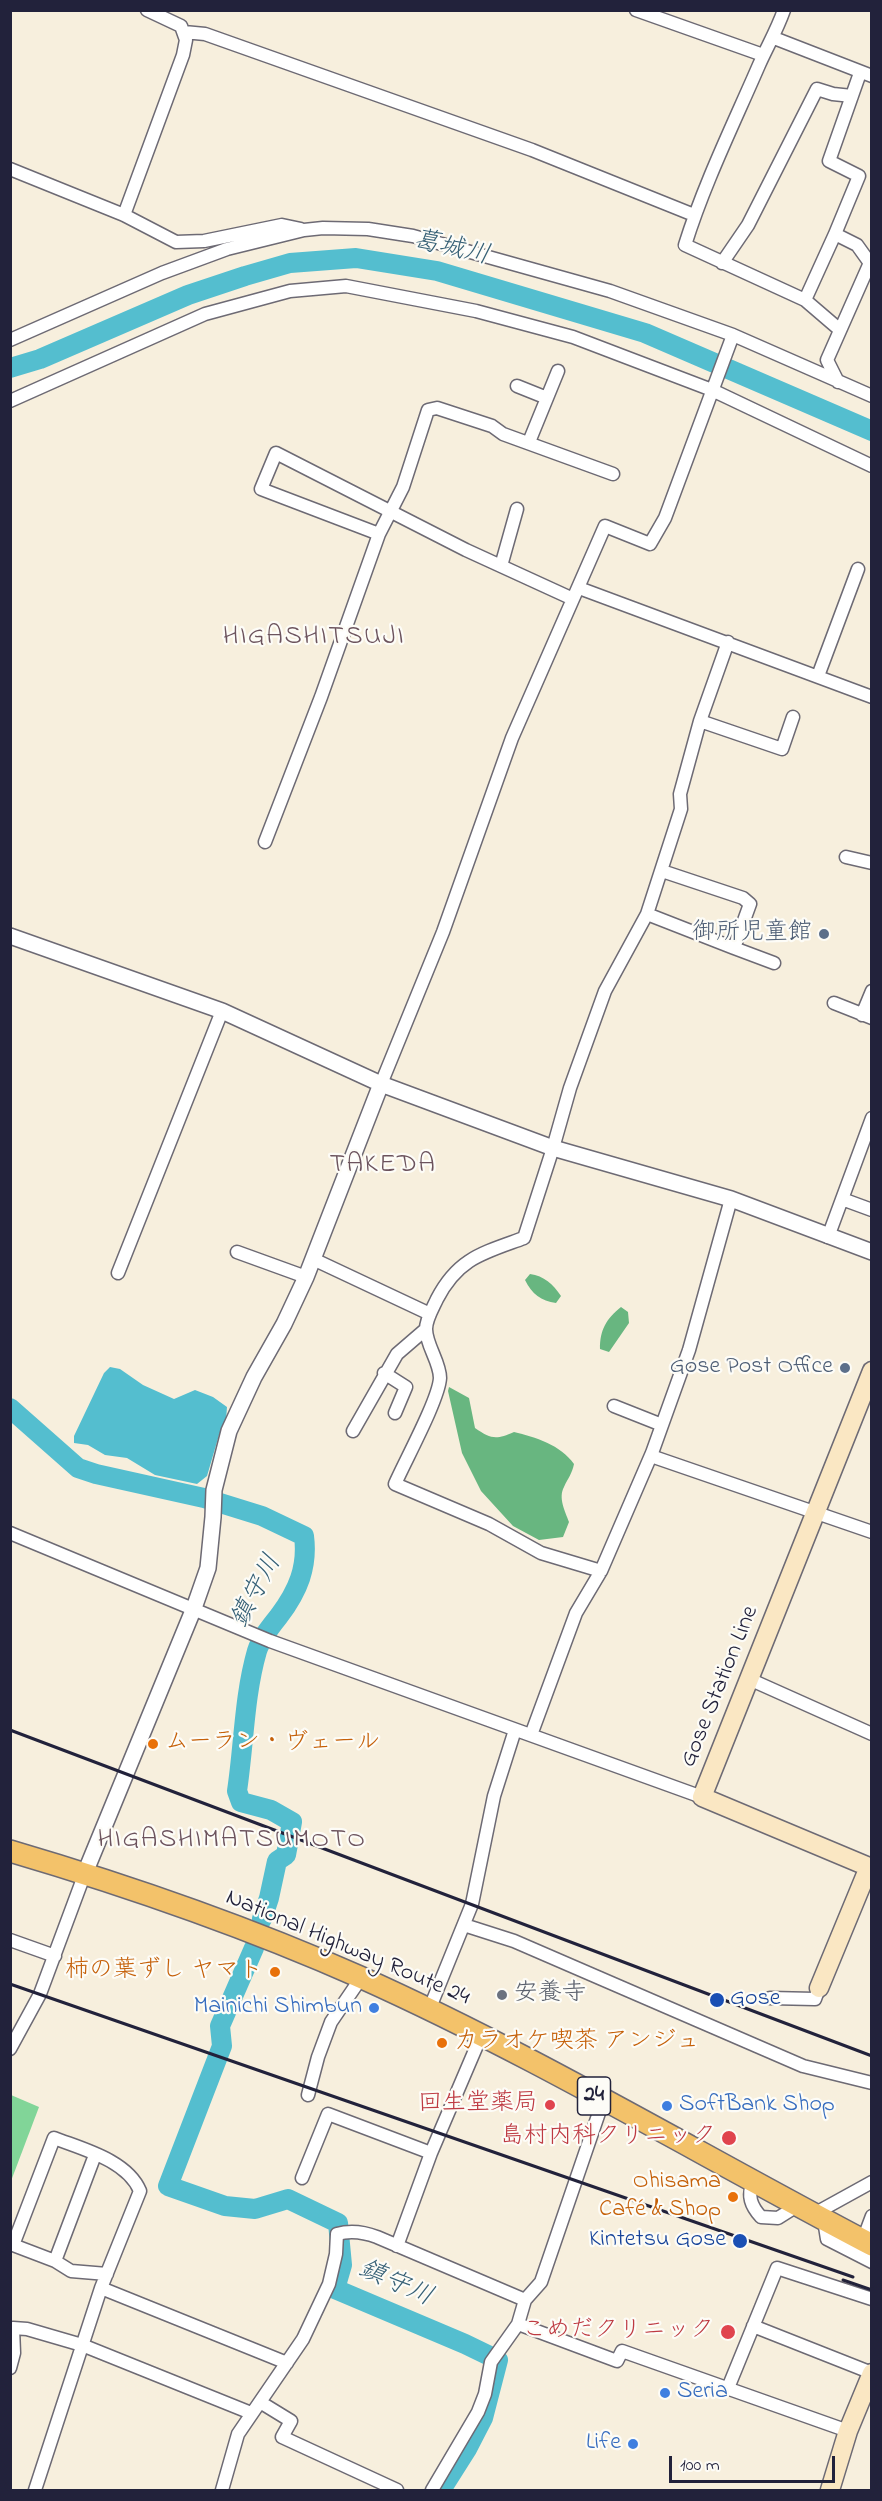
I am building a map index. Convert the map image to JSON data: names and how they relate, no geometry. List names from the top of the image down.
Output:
{
  "streets": {
    "highway": ["National Highway Route 24", "24"],
    "main road": ["Gose Station Line"]
  },
  "districts": ["HIGASHITSUJI", "TAKEDA", "HIGASHIMATSUMOTO"],
  "water": ["葛城川", "鎮守川"],
  "places": [
    "御所児童館",
    "Gose Post Office",
    "ムーラン・ヴェール",
    "柿の葉ずし ヤマト",
    "安養寺",
    "Gose",
    "Mainichi Shimbun",
    "カラオケ喫茶 アンジュ",
    "回生堂薬局",
    "SoftBank Shop",
    "島村内科クリニック",
    "Ohisama Café & Shop",
    "Kintetsu Gose",
    "こめだクリニック",
    "Seria",
    "Life"
  ],
  "scale_bar": "100 m"
}
